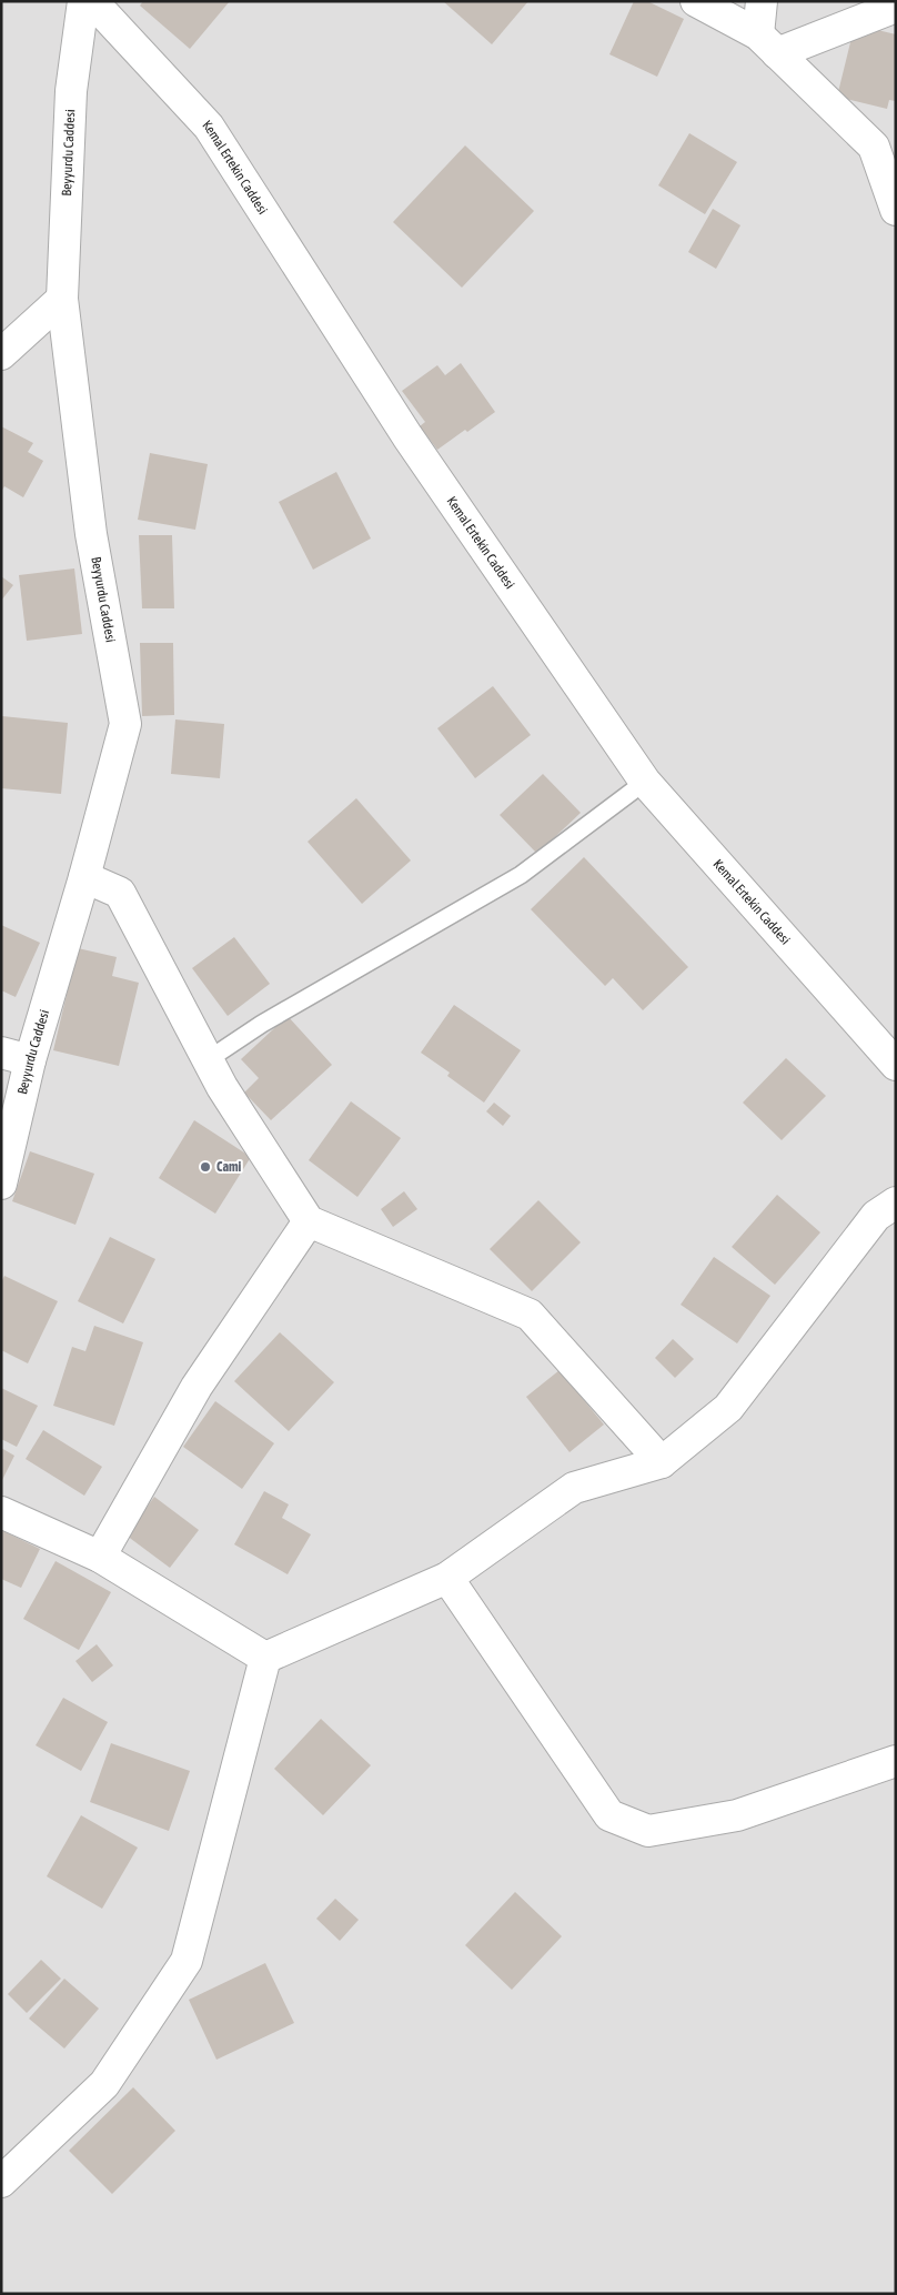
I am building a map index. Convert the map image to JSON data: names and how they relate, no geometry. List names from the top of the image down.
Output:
{
  "streets": {
    "street": ["Beyyurdu Caddesi", "Kemal Ertekin Caddesi"]
  },
  "places": ["Cami"]
}
